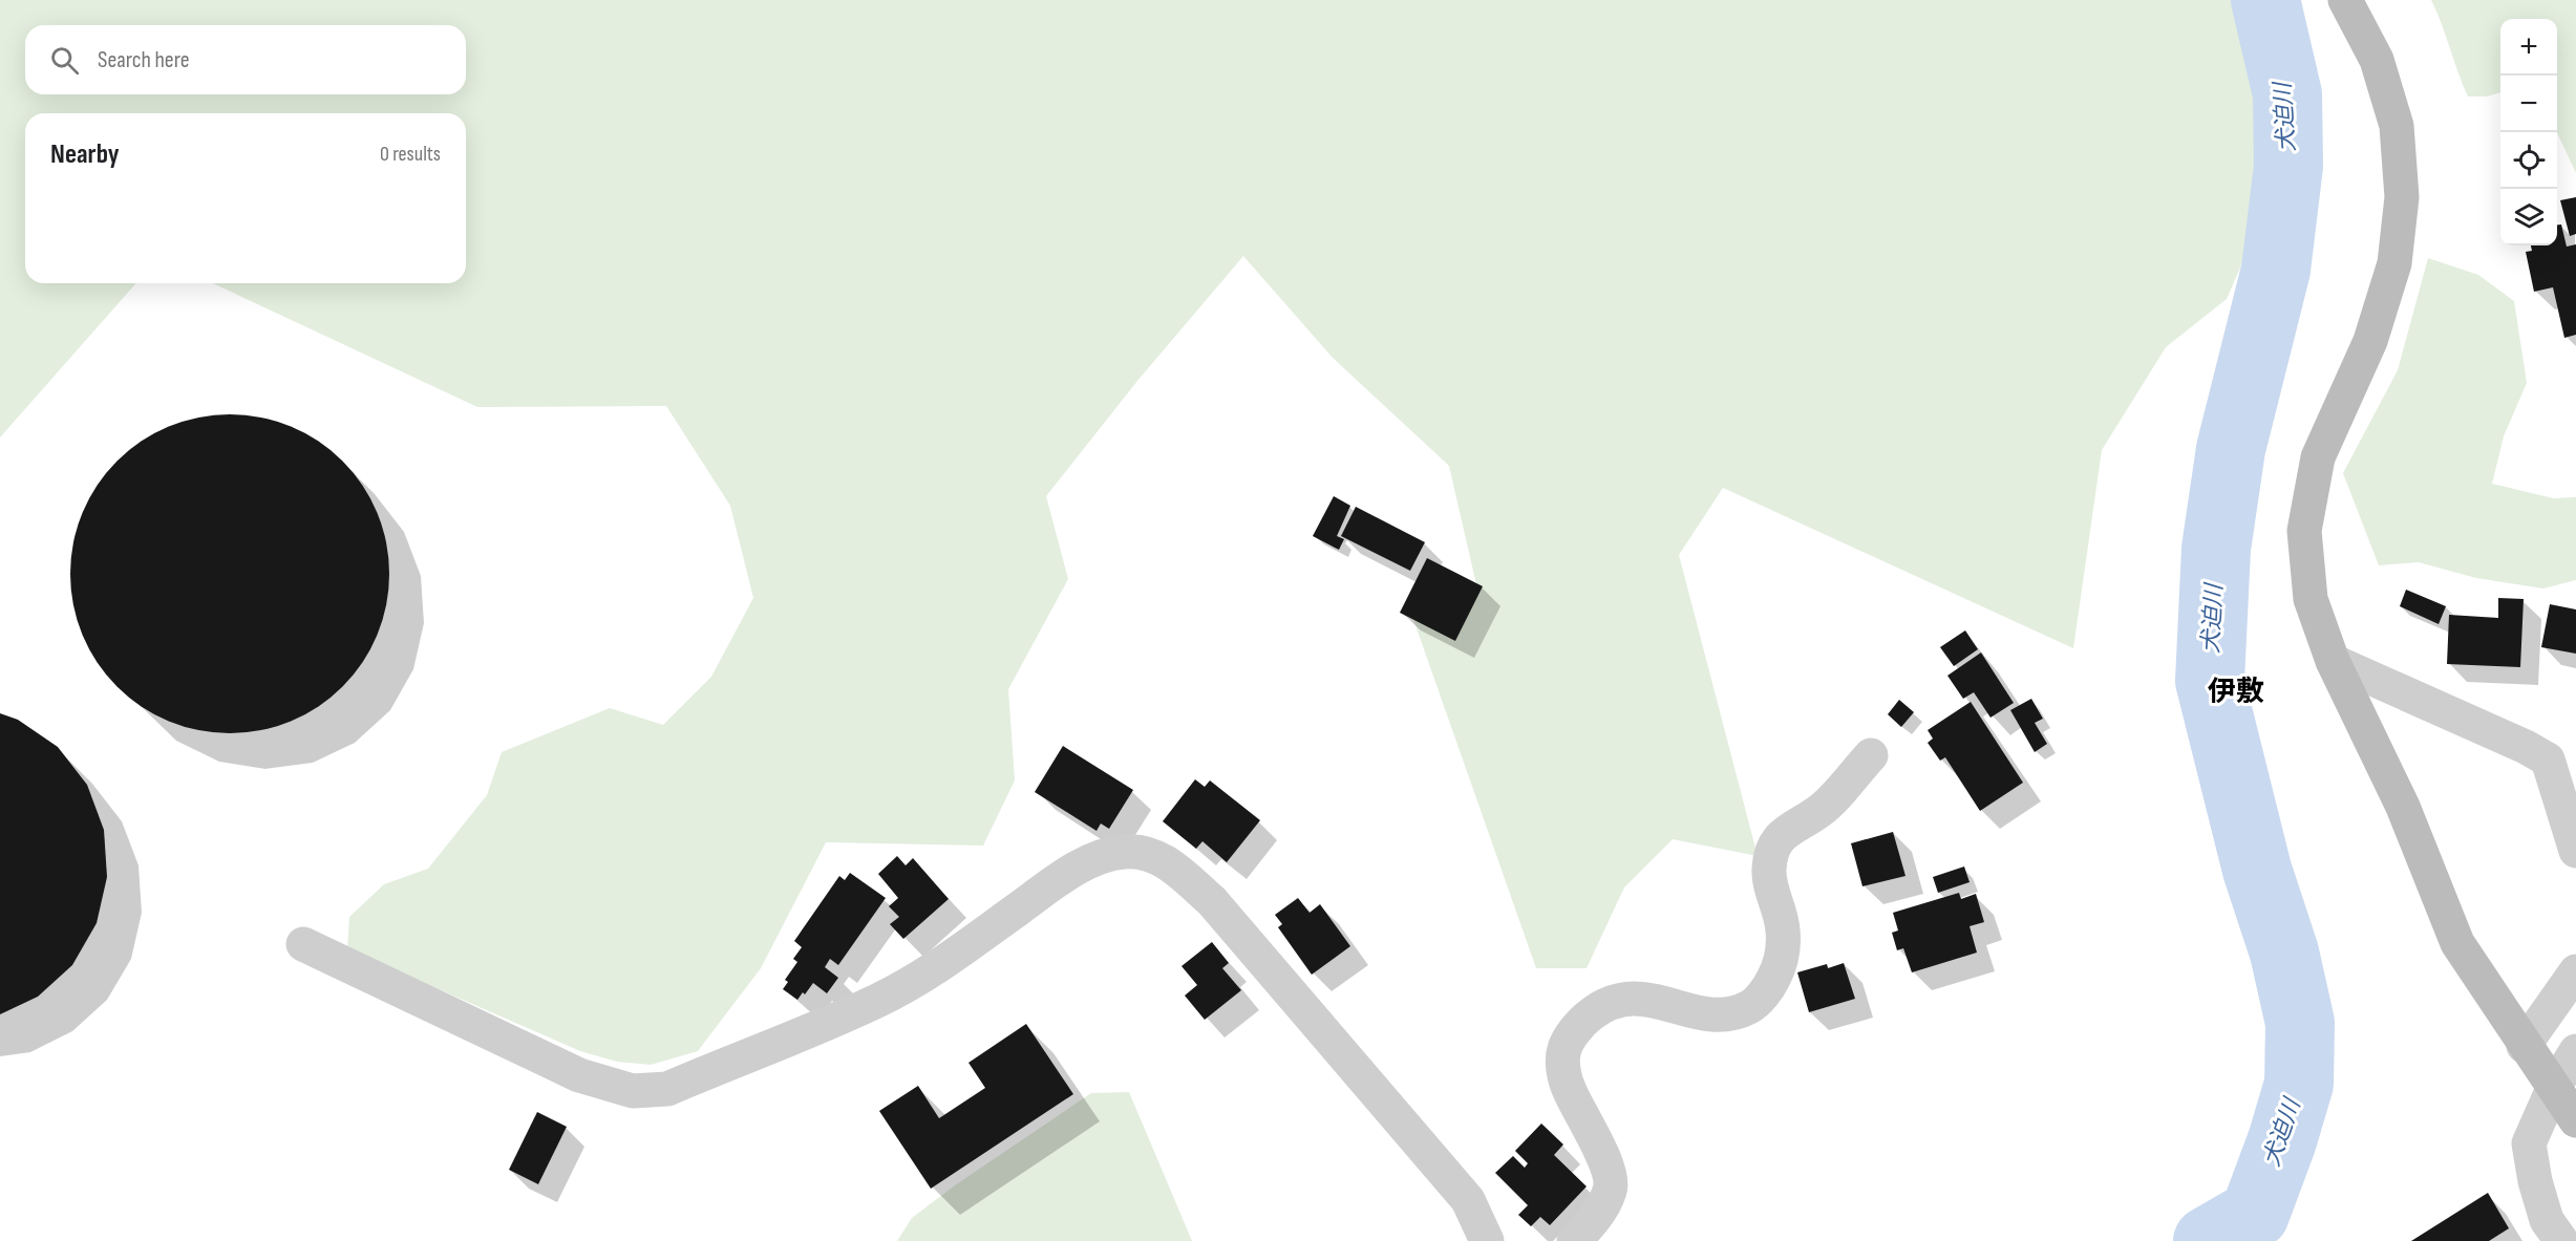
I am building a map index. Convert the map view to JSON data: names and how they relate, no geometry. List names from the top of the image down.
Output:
{
  "districts": ["伊敷"],
  "water": ["犬迫川"],
  "page": {
    "map_buttons": ["+", "−"],
    "search": "Search here",
    "heading": ["Nearby", "0 results"]
  }
}
